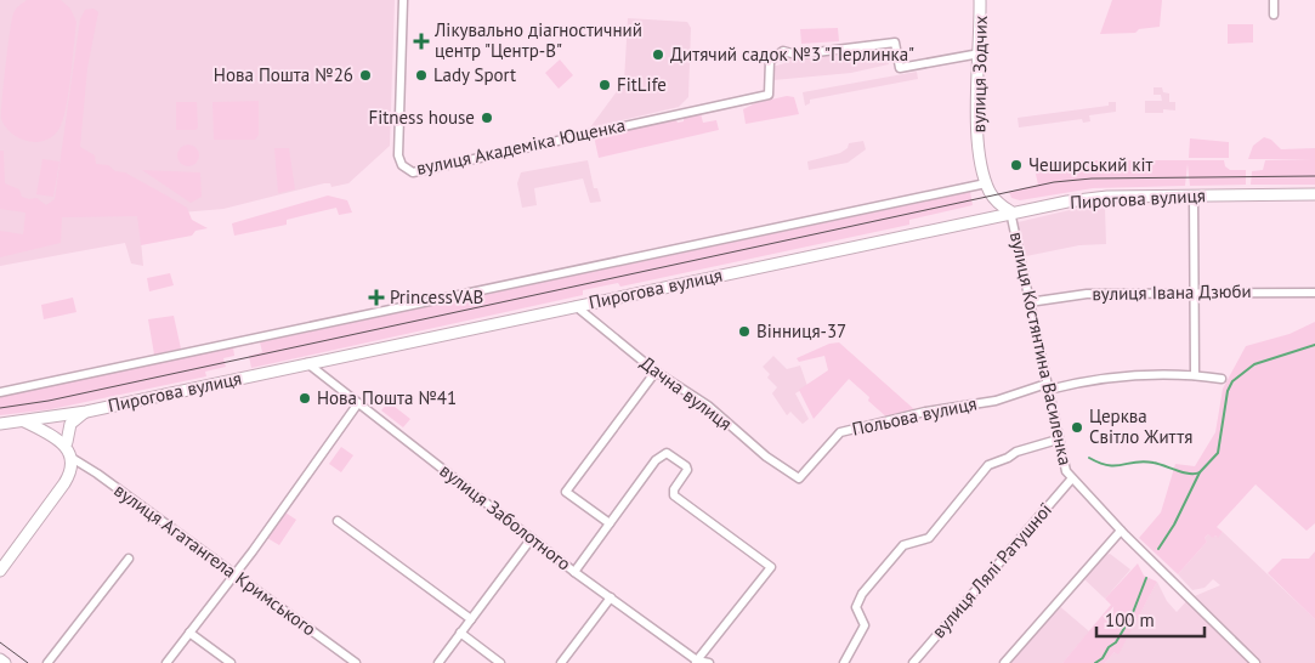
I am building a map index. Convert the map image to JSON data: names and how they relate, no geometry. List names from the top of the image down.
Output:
{
  "streets": {
    "main road": ["вулиця Зодчих", "Пирогова вулиця"],
    "street": [
      "вулиця Академіка Ющенка",
      "вулиця Івана Дзюби",
      "вулиця Костянтина Василенка",
      "Дачна вулиця",
      "Польова вулиця",
      "вулиця Заболотного",
      "вулиця Агатангела Кримського",
      "вулиця Лялі Ратушної"
    ]
  },
  "crossings": [
    ["вулиця Зодчих", "вулиця Академіка Ющенка"],
    ["вулиця Зодчих", "Пирогова вулиця"],
    ["Пирогова вулиця", "вулиця Костянтина Василенка"],
    ["Пирогова вулиця", "Дачна вулиця"],
    ["Пирогова вулиця", "вулиця Заболотного"],
    ["вулиця Івана Дзюби", "вулиця Костянтина Василенка"],
    ["вулиця Костянтина Василенка", "Польова вулиця"],
    ["вулиця Костянтина Василенка", "вулиця Лялі Ратушної"],
    ["Дачна вулиця", "Польова вулиця"]
  ],
  "places": {
    "health": ["Лікувально діагностичний центр \"Центр-В\"", "PrincessVAB"],
    "other": [
      "Дитячий садок №3 \"Перлинка\"",
      "Нова Пошта №26",
      "Lady Sport",
      "FitLife",
      "Fitness house",
      "Чеширський кіт",
      "Вінниця-37",
      "Нова Пошта №41",
      "Церква Світло Життя"
    ]
  },
  "scale_bar": "100 m"
}
